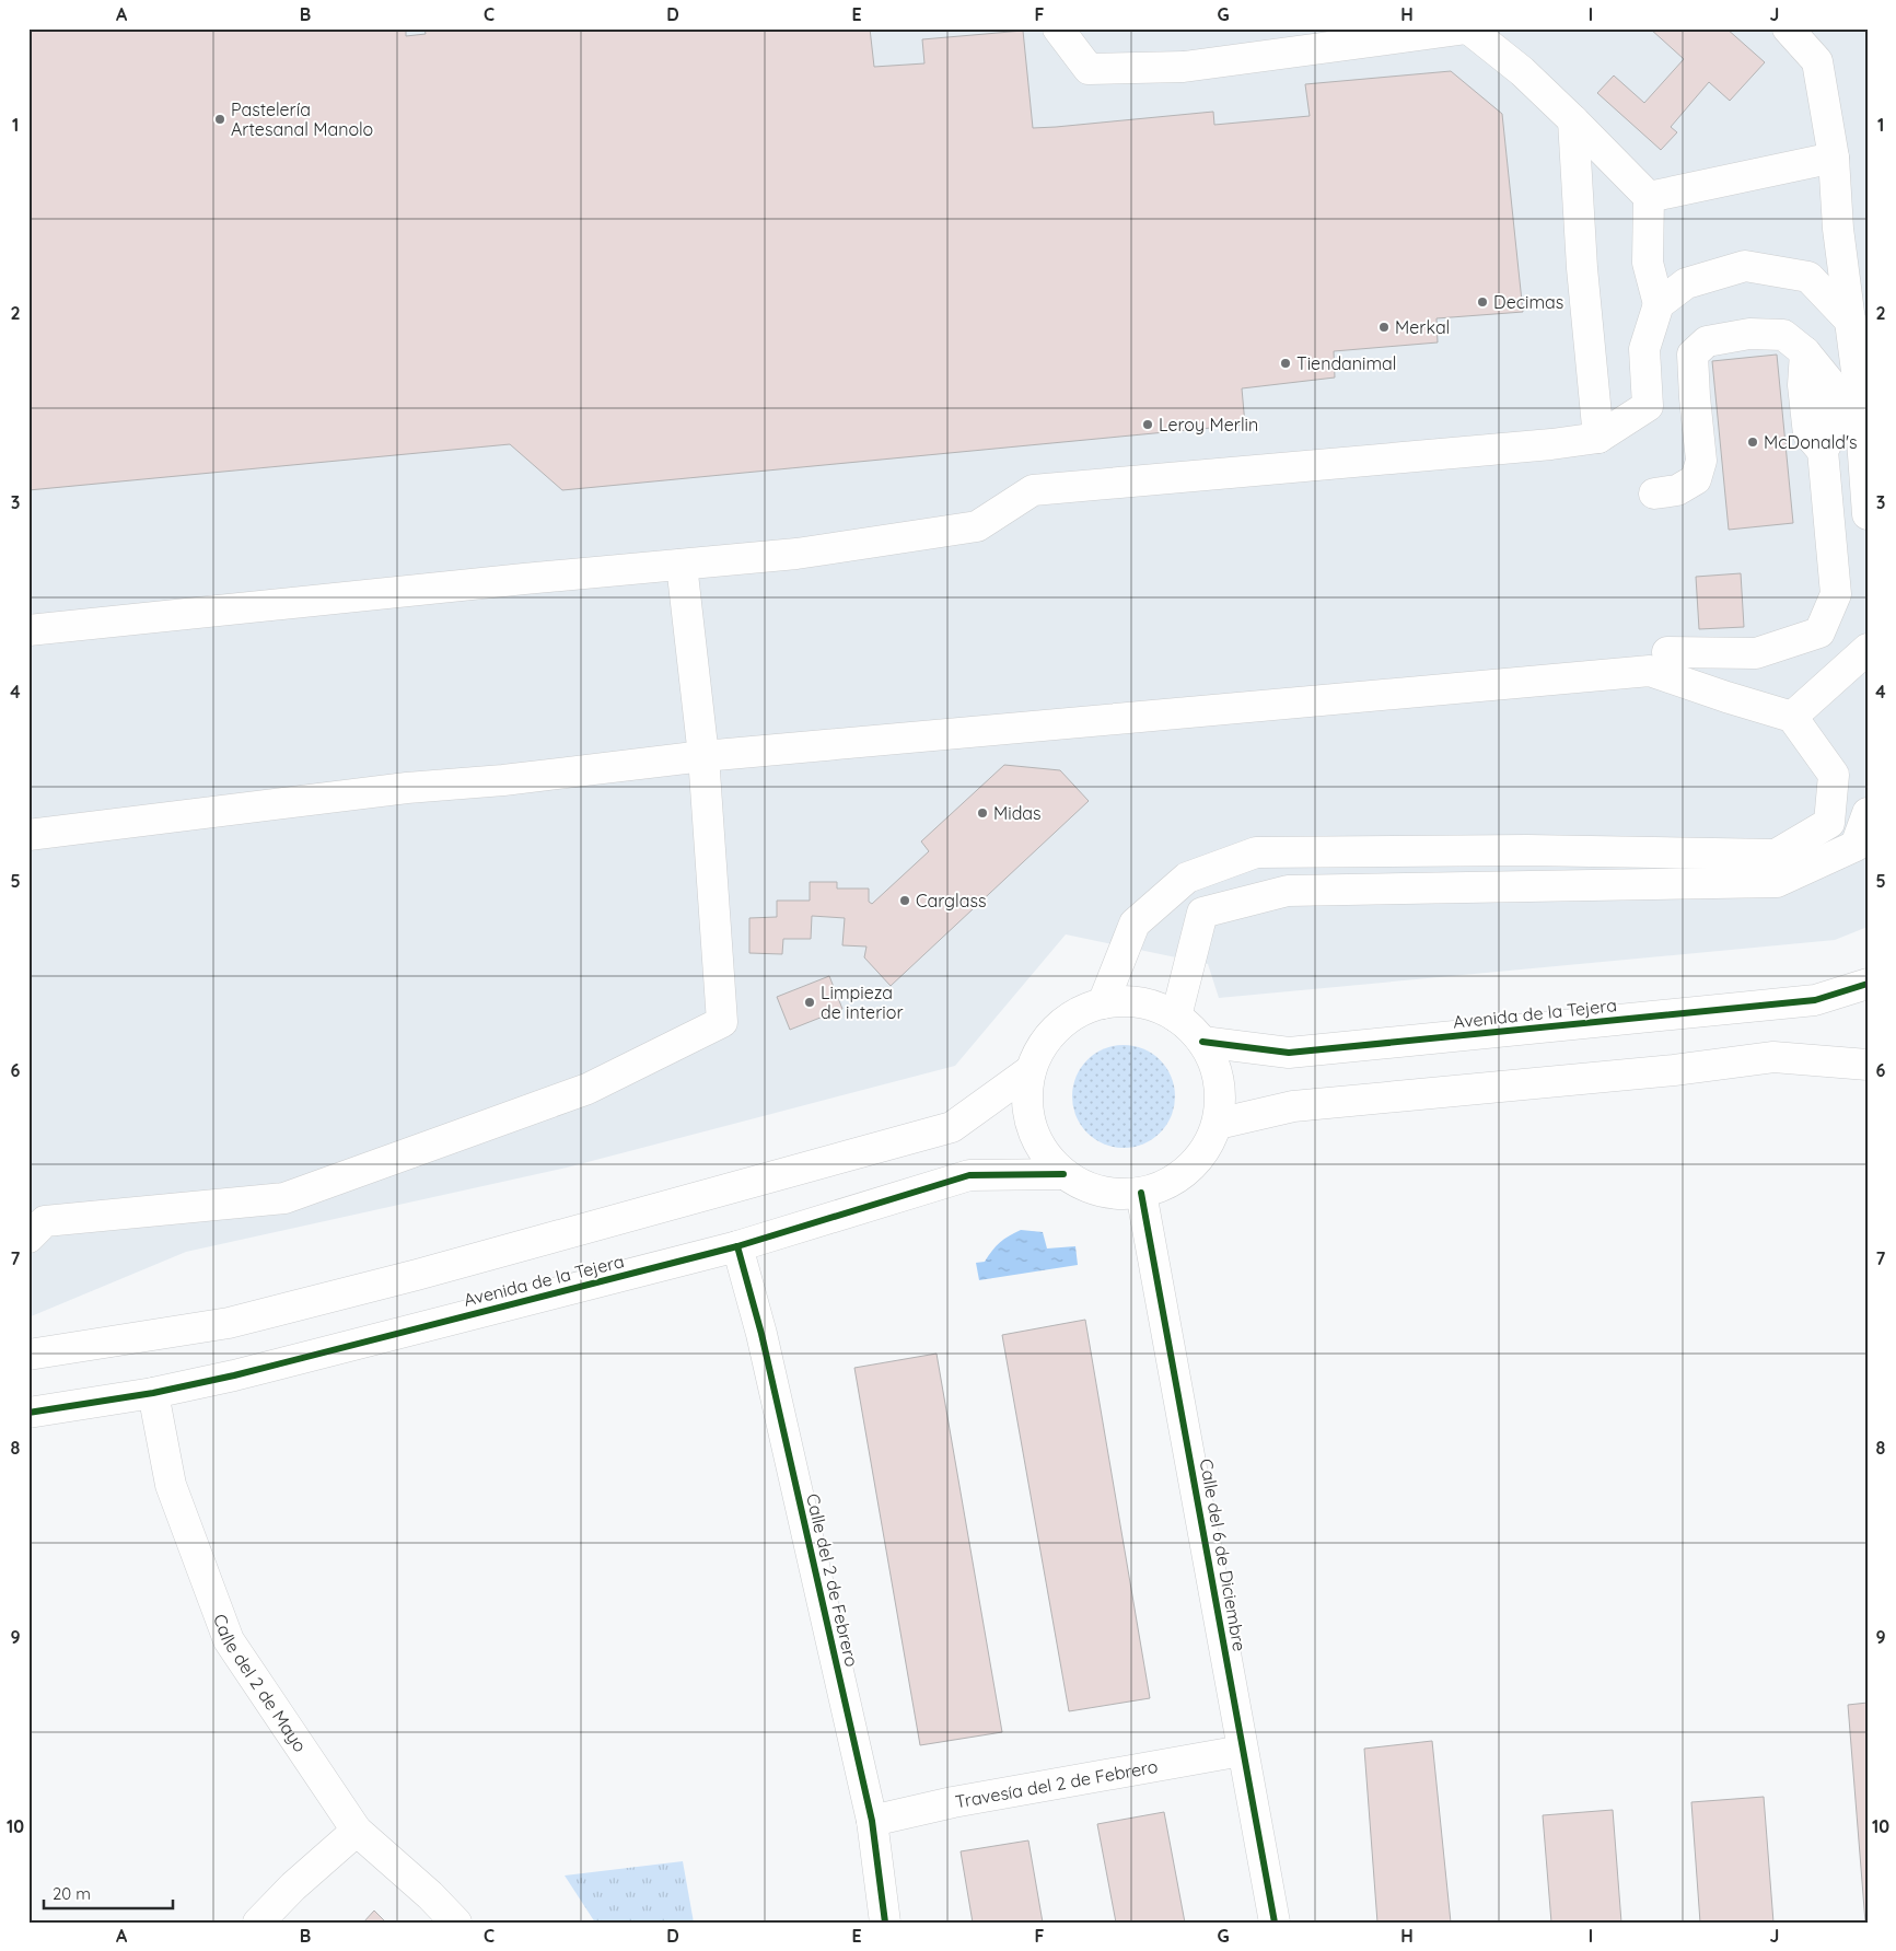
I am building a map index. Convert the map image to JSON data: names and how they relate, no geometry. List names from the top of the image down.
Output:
{
  "streets": {
    "street": [
      "Avenida de la Tejera",
      "Calle del 6 de Diciembre",
      "Calle del 2 de Febrero",
      "Calle del 2 de Mayo",
      "Travesía del 2 de Febrero"
    ]
  },
  "crossings": [
    ["Avenida de la Tejera", "Calle del 6 de Diciembre"],
    ["Avenida de la Tejera", "Calle del 2 de Febrero"],
    ["Avenida de la Tejera", "Calle del 2 de Mayo"],
    ["Calle del 6 de Diciembre", "Travesía del 2 de Febrero"],
    ["Calle del 2 de Febrero", "Travesía del 2 de Febrero"]
  ],
  "places": [
    "Pastelería Artesanal Manolo",
    "Decimas",
    "Merkal",
    "Tiendanimal",
    "Leroy Merlin",
    "McDonald's",
    "Midas",
    "Carglass",
    "Limpieza de interior"
  ],
  "scale_bar": "20 m",
  "grid": {
    "columns": [
      "A",
      "B",
      "C",
      "D",
      "E",
      "F",
      "G",
      "H",
      "I",
      "J"
    ],
    "rows": [
      "1",
      "2",
      "3",
      "4",
      "5",
      "6",
      "7",
      "8",
      "9",
      "10"
    ]
  }
}
